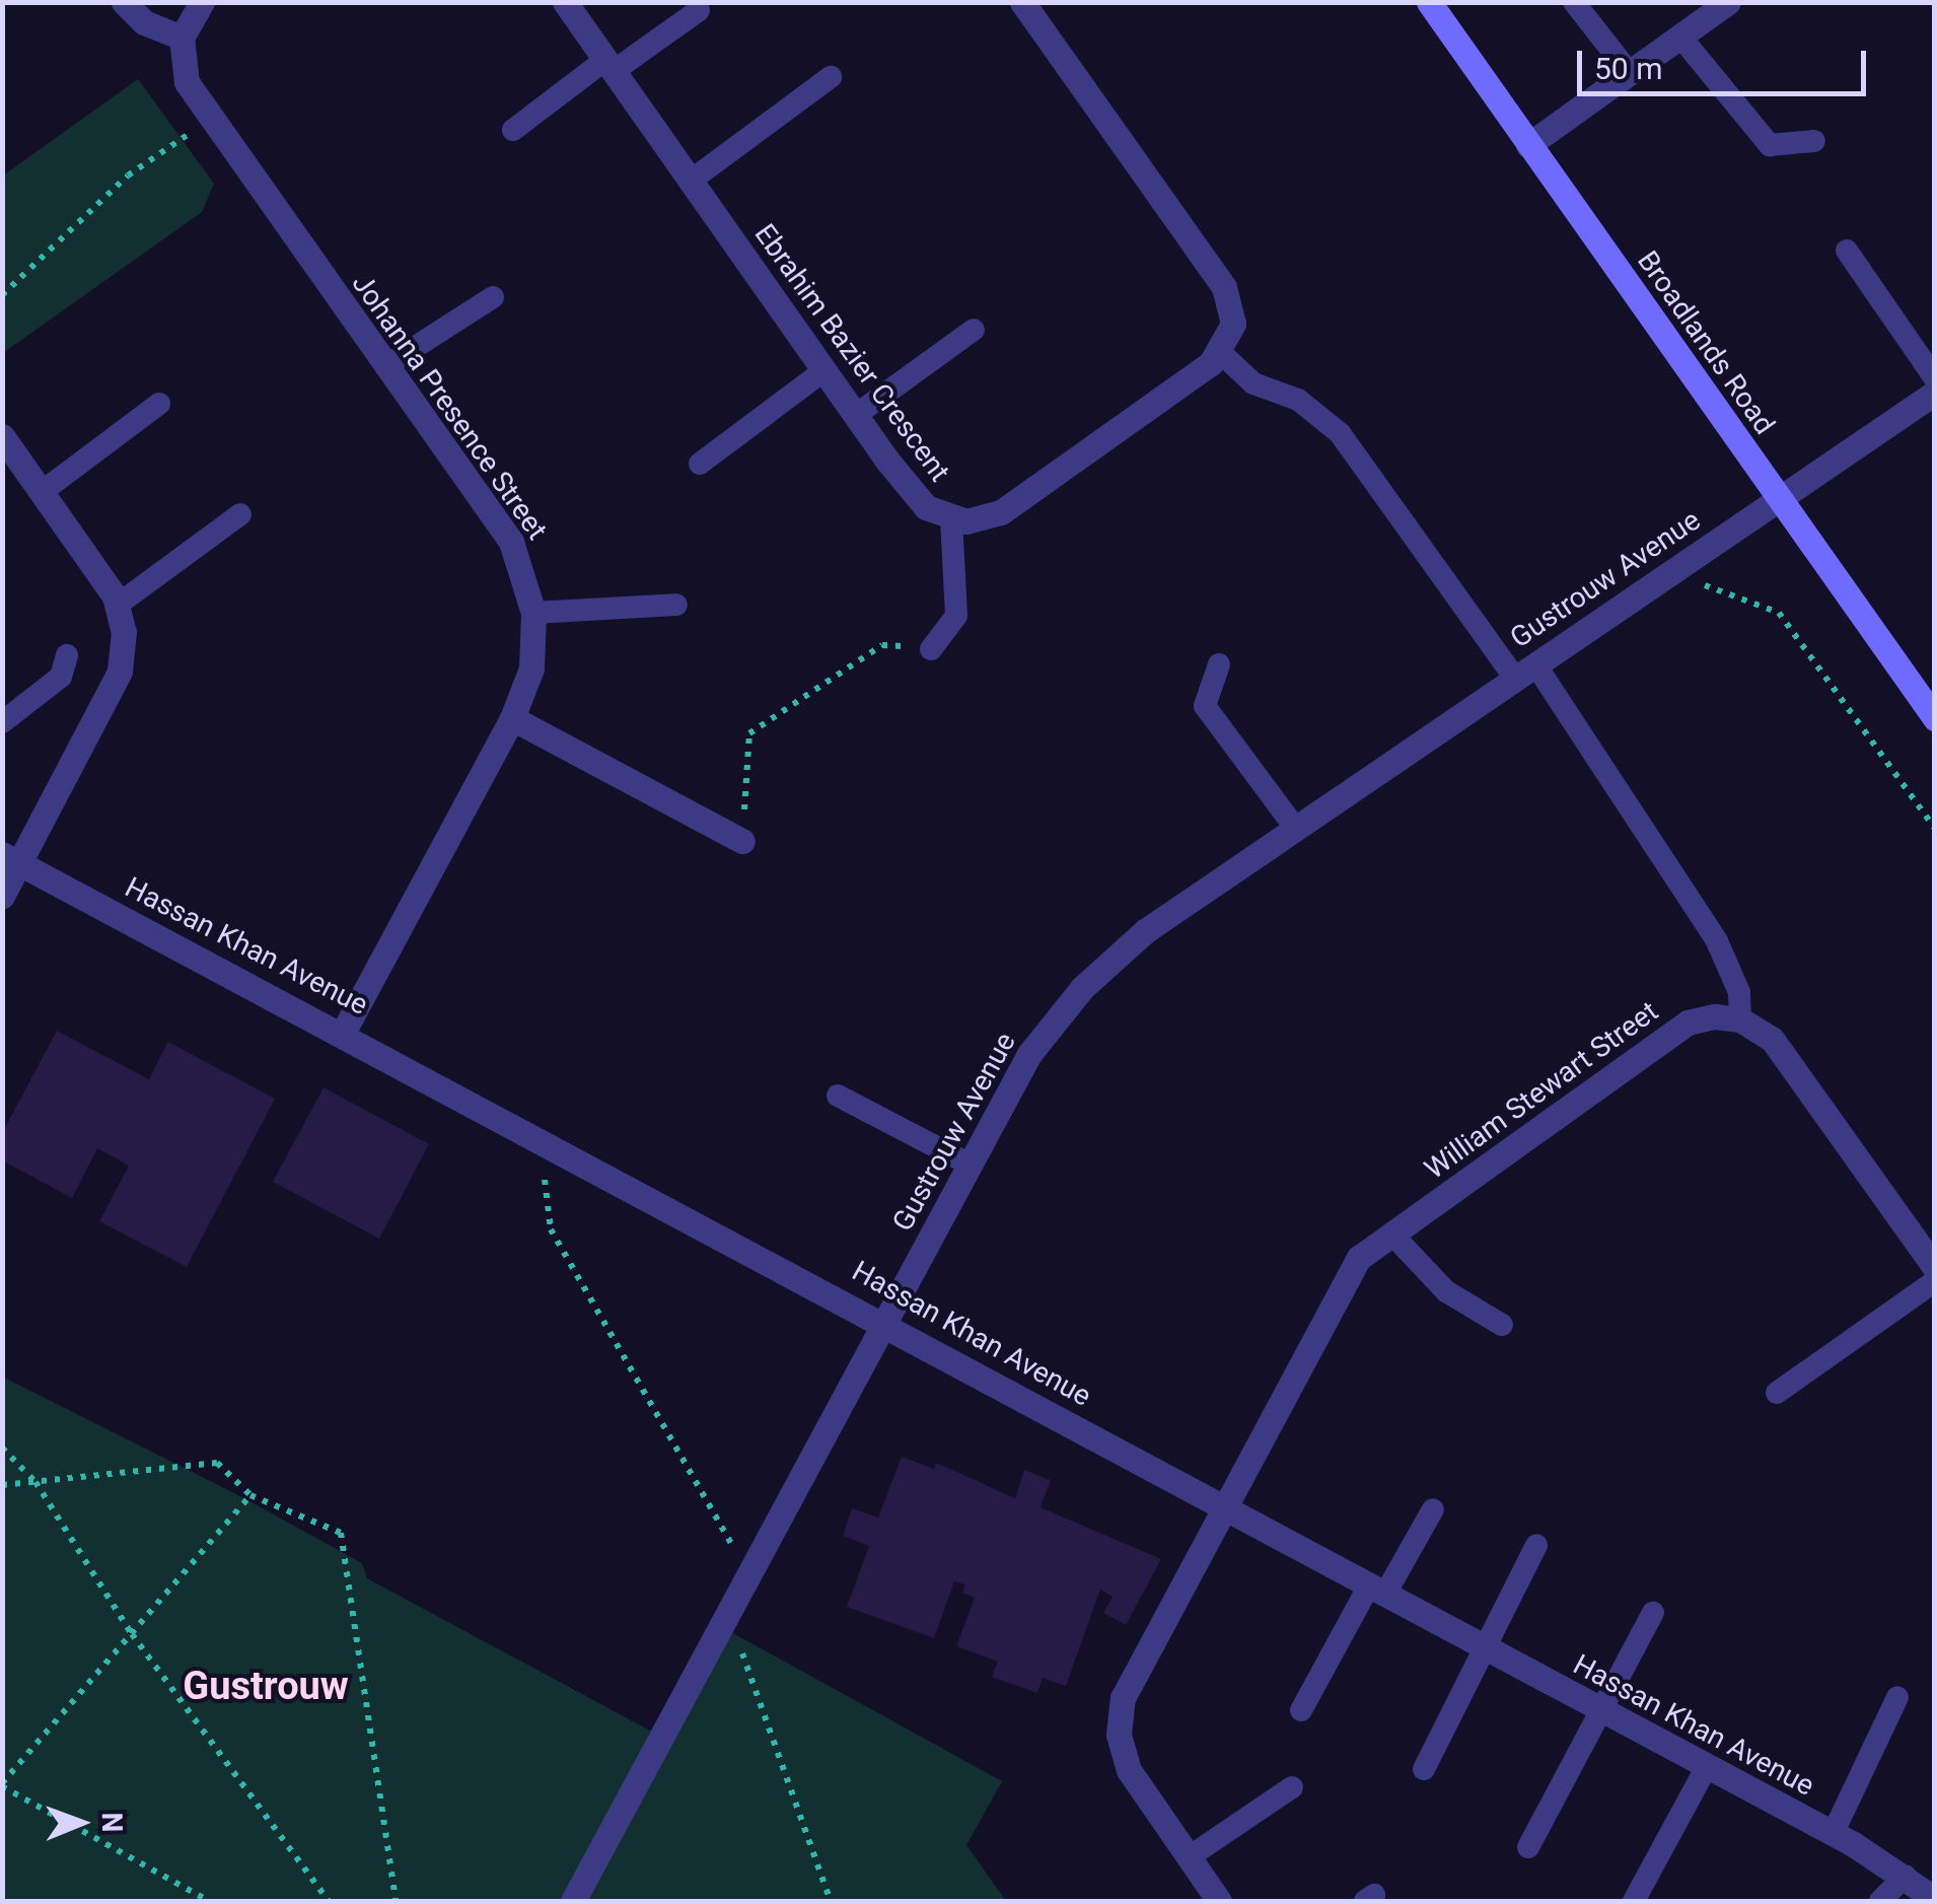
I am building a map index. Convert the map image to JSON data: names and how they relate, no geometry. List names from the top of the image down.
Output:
{
  "streets": {
    "main road": ["Broadlands Road"],
    "street": [
      "Ebrahim Bazier Crescent",
      "Johanna Presence Street",
      "Gustrouw Avenue",
      "Hassan Khan Avenue",
      "William Stewart Street"
    ]
  },
  "crossings": [
    ["Broadlands Road", "Gustrouw Avenue"],
    ["Johanna Presence Street", "Hassan Khan Avenue"],
    ["Gustrouw Avenue", "Hassan Khan Avenue"],
    ["Hassan Khan Avenue", "William Stewart Street"]
  ],
  "districts": ["Gustrouw"],
  "scale_bar": "50 m",
  "north": "right"
}
